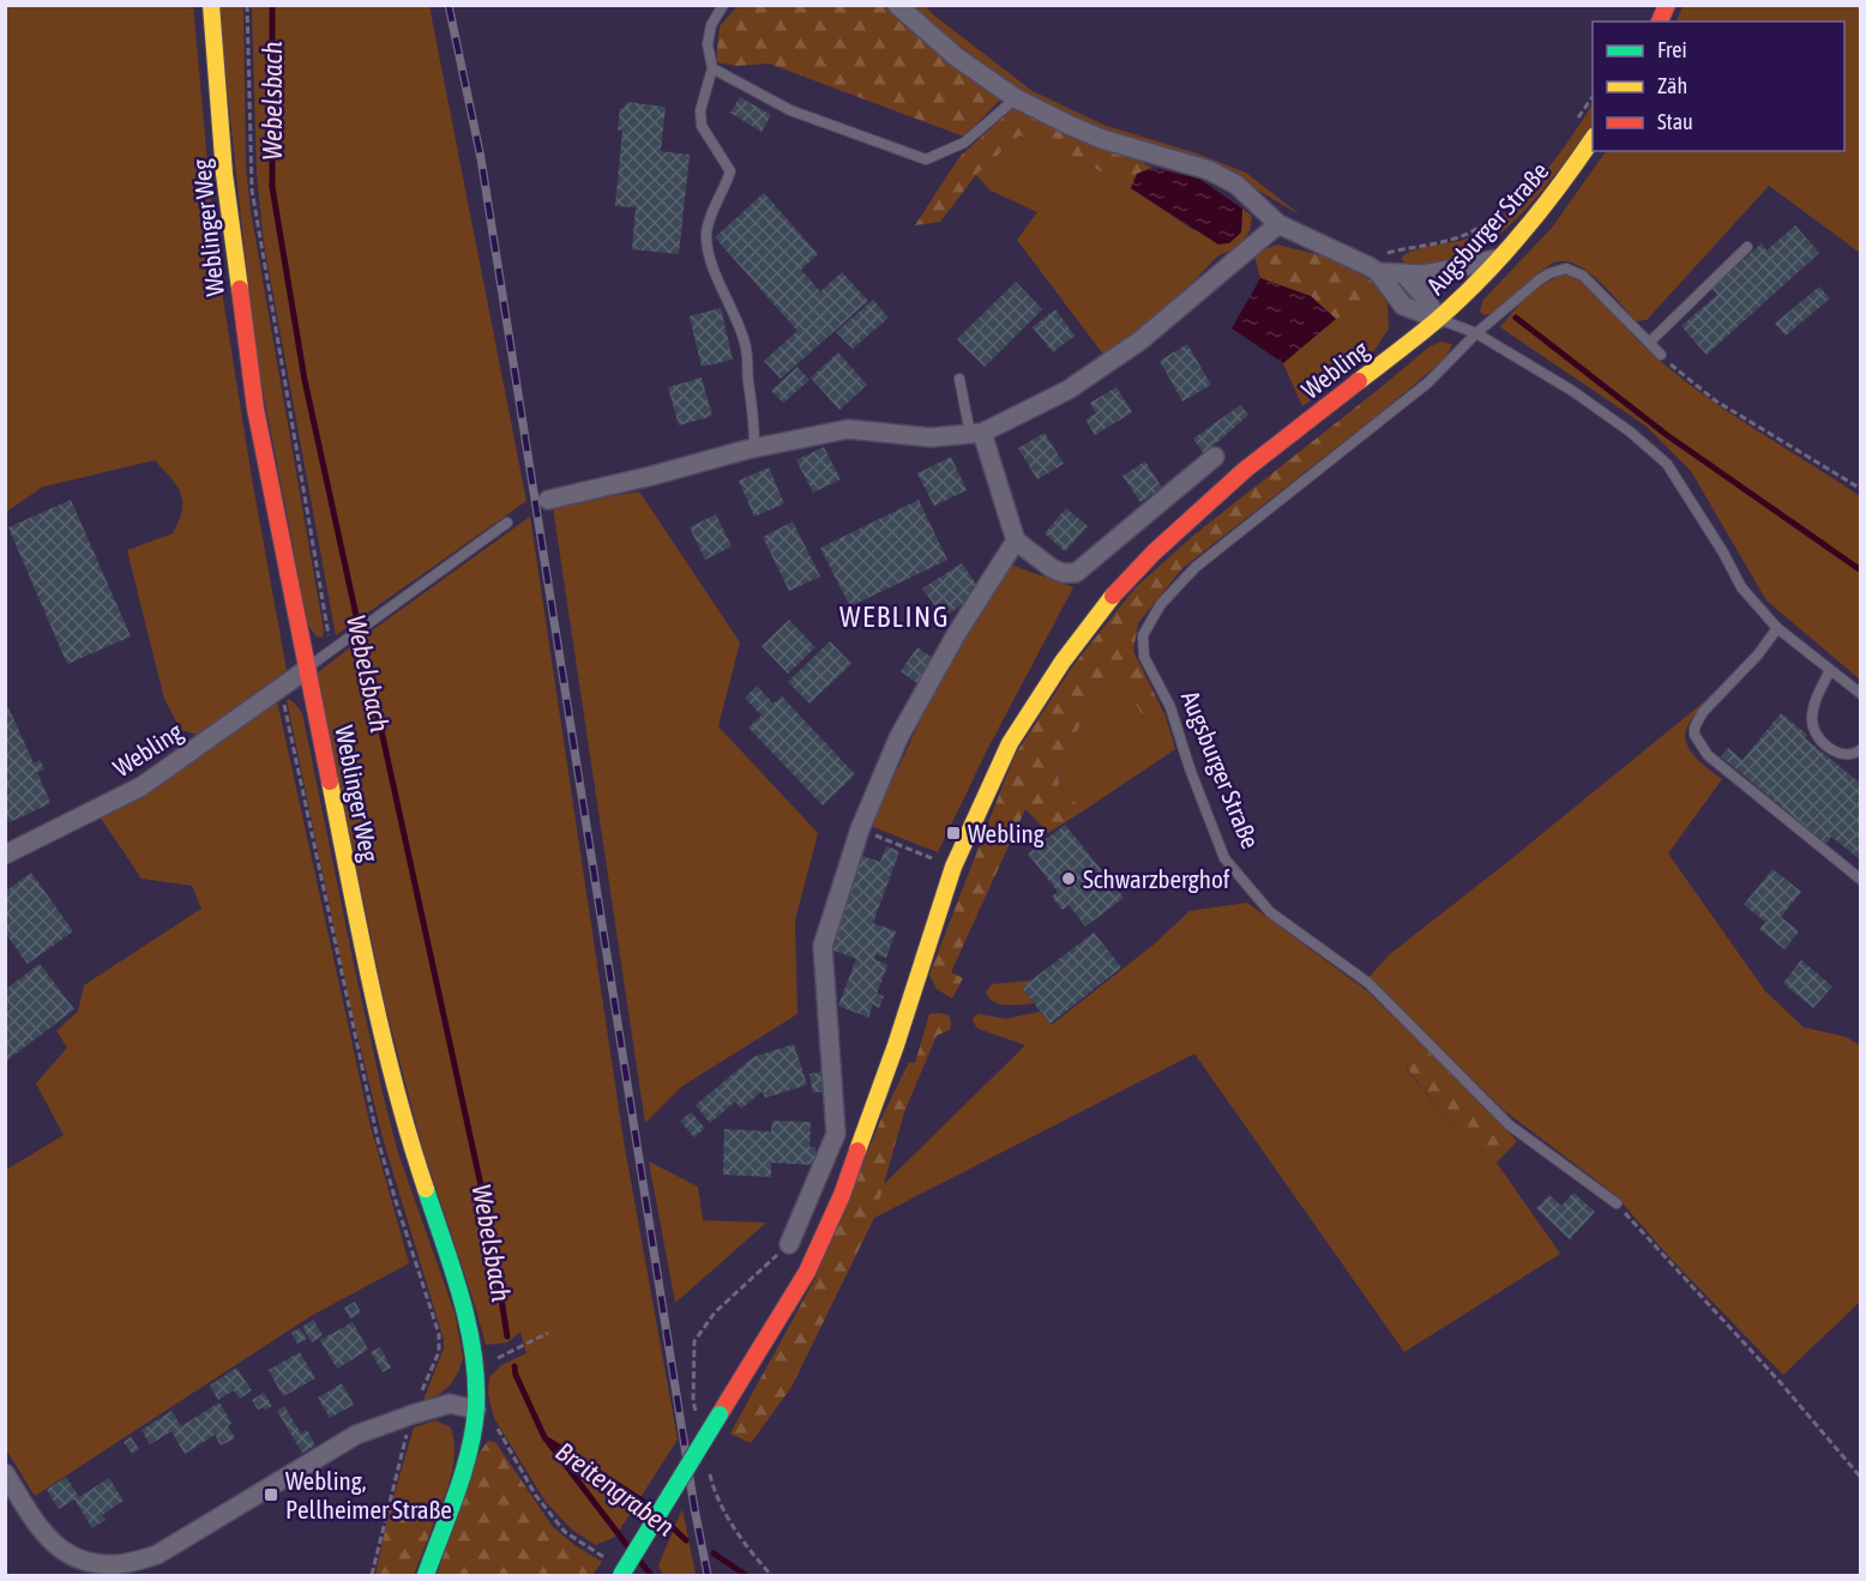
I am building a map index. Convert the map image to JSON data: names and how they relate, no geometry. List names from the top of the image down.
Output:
{
  "streets": {
    "main road": ["Weblinger Weg", "Augsburger Straße", "Webling"]
  },
  "crossings": [
    ["Weblinger Weg", "Webling"],
    ["Augsburger Straße", "Webling"]
  ],
  "districts": ["WEBLING"],
  "water": ["Webelsbach", "Breitengraben"],
  "places": {
    "transit": ["Webling", "Webling, Pellheimer Straße"],
    "other": ["Schwarzberghof"]
  },
  "legend": ["Frei", "Zäh", "Stau"]
}
